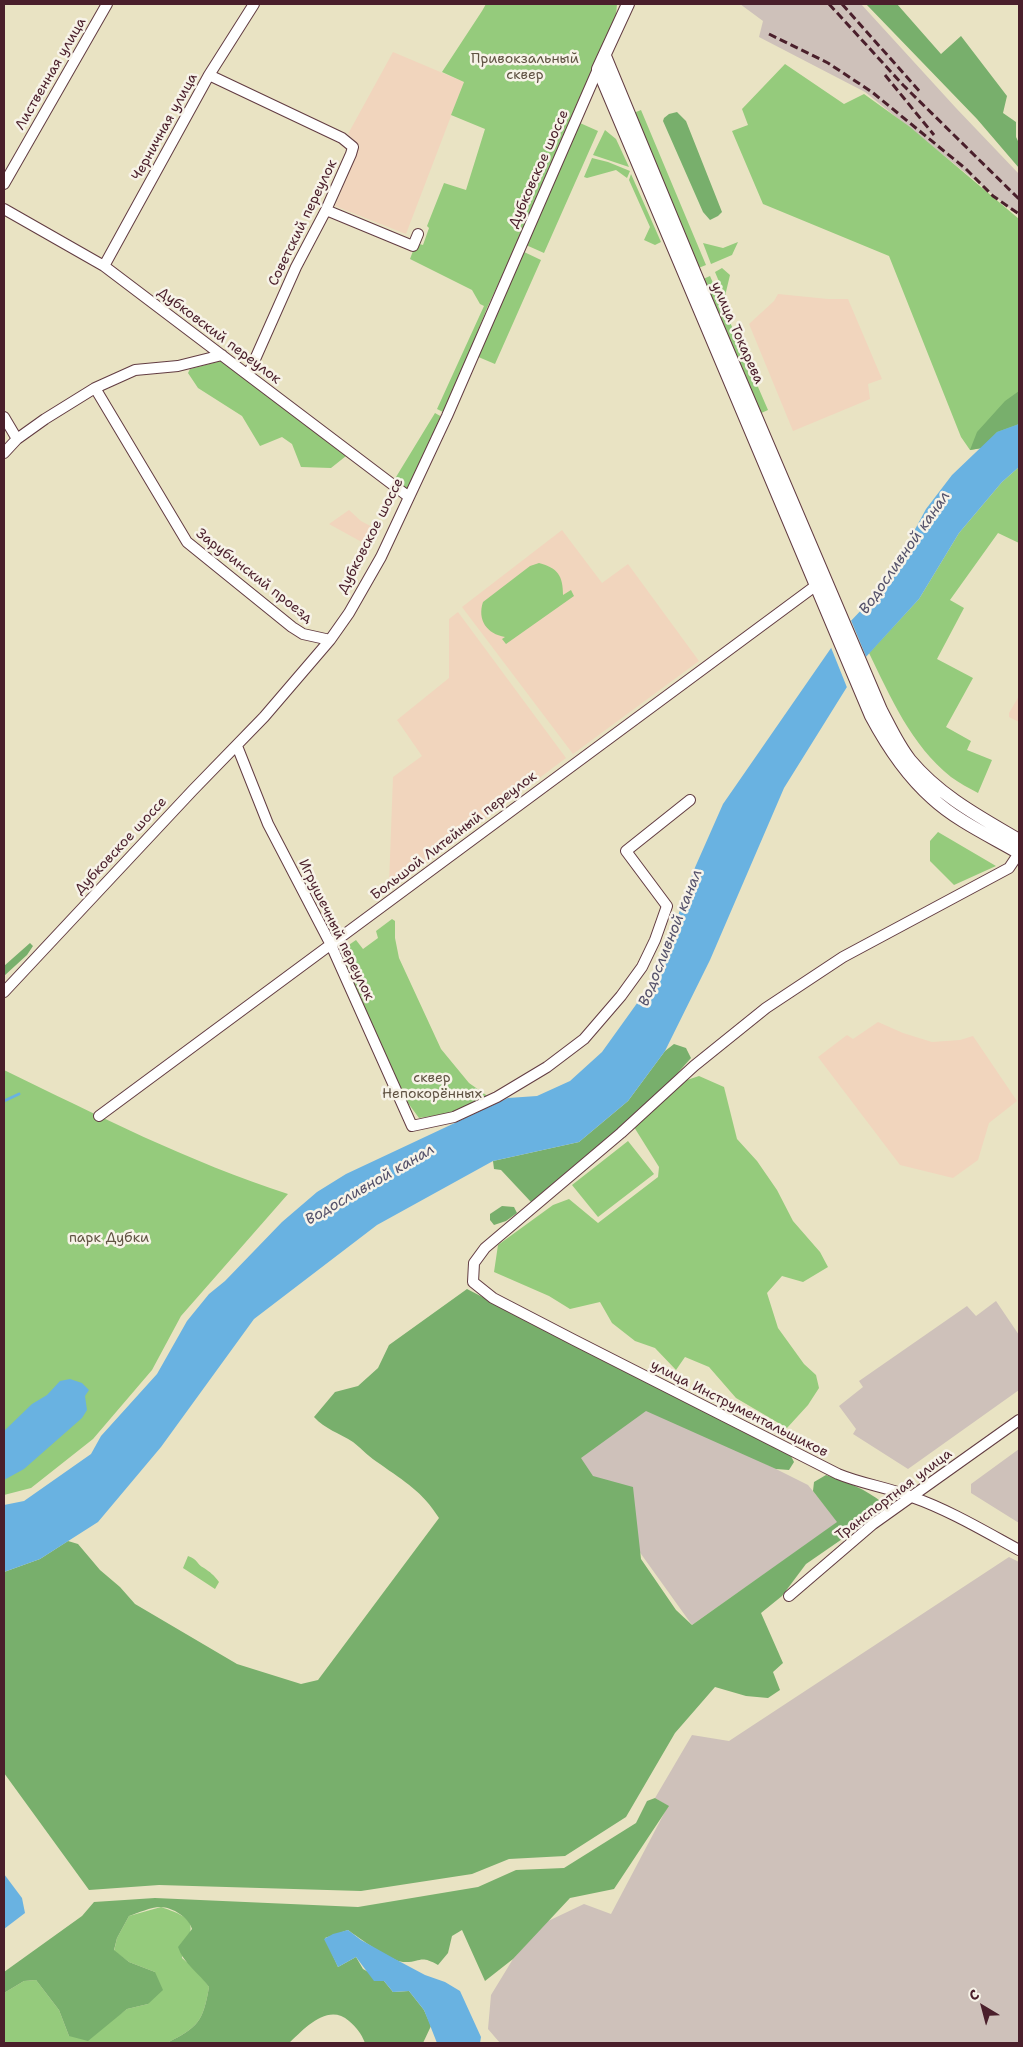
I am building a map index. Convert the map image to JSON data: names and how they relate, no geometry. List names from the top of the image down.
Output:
{
  "streets": {
    "main road": ["Дубковское шоссе", "улица Токарева"],
    "street": [
      "Лиственная улица",
      "Черничная улица",
      "Советский переулок",
      "Дубковский переулок",
      "Зарубинский проезд",
      "Большой Литейный переулок",
      "Игрушечный переулок",
      "улица Инструментальщиков",
      "Транспортная улица"
    ]
  },
  "crossings": [
    ["Черничная улица", "Советский переулок"],
    ["Черничная улица", "Дубковский переулок"],
    ["Дубковское шоссе", "улица Токарева"],
    ["Дубковское шоссе", "Дубковский переулок"],
    ["Дубковское шоссе", "Зарубинский проезд"],
    ["Дубковское шоссе", "Игрушечный переулок"],
    ["Советский переулок", "Дубковский переулок"],
    ["улица Токарева", "Большой Литейный переулок"],
    ["Большой Литейный переулок", "Игрушечный переулок"],
    ["улица Инструментальщиков", "Транспортная улица"]
  ],
  "water": ["Водосливной канал"],
  "parks": ["Привокзальный сквер", "сквер Непокорённых", "парк Дубки"],
  "north": "top left"
}
